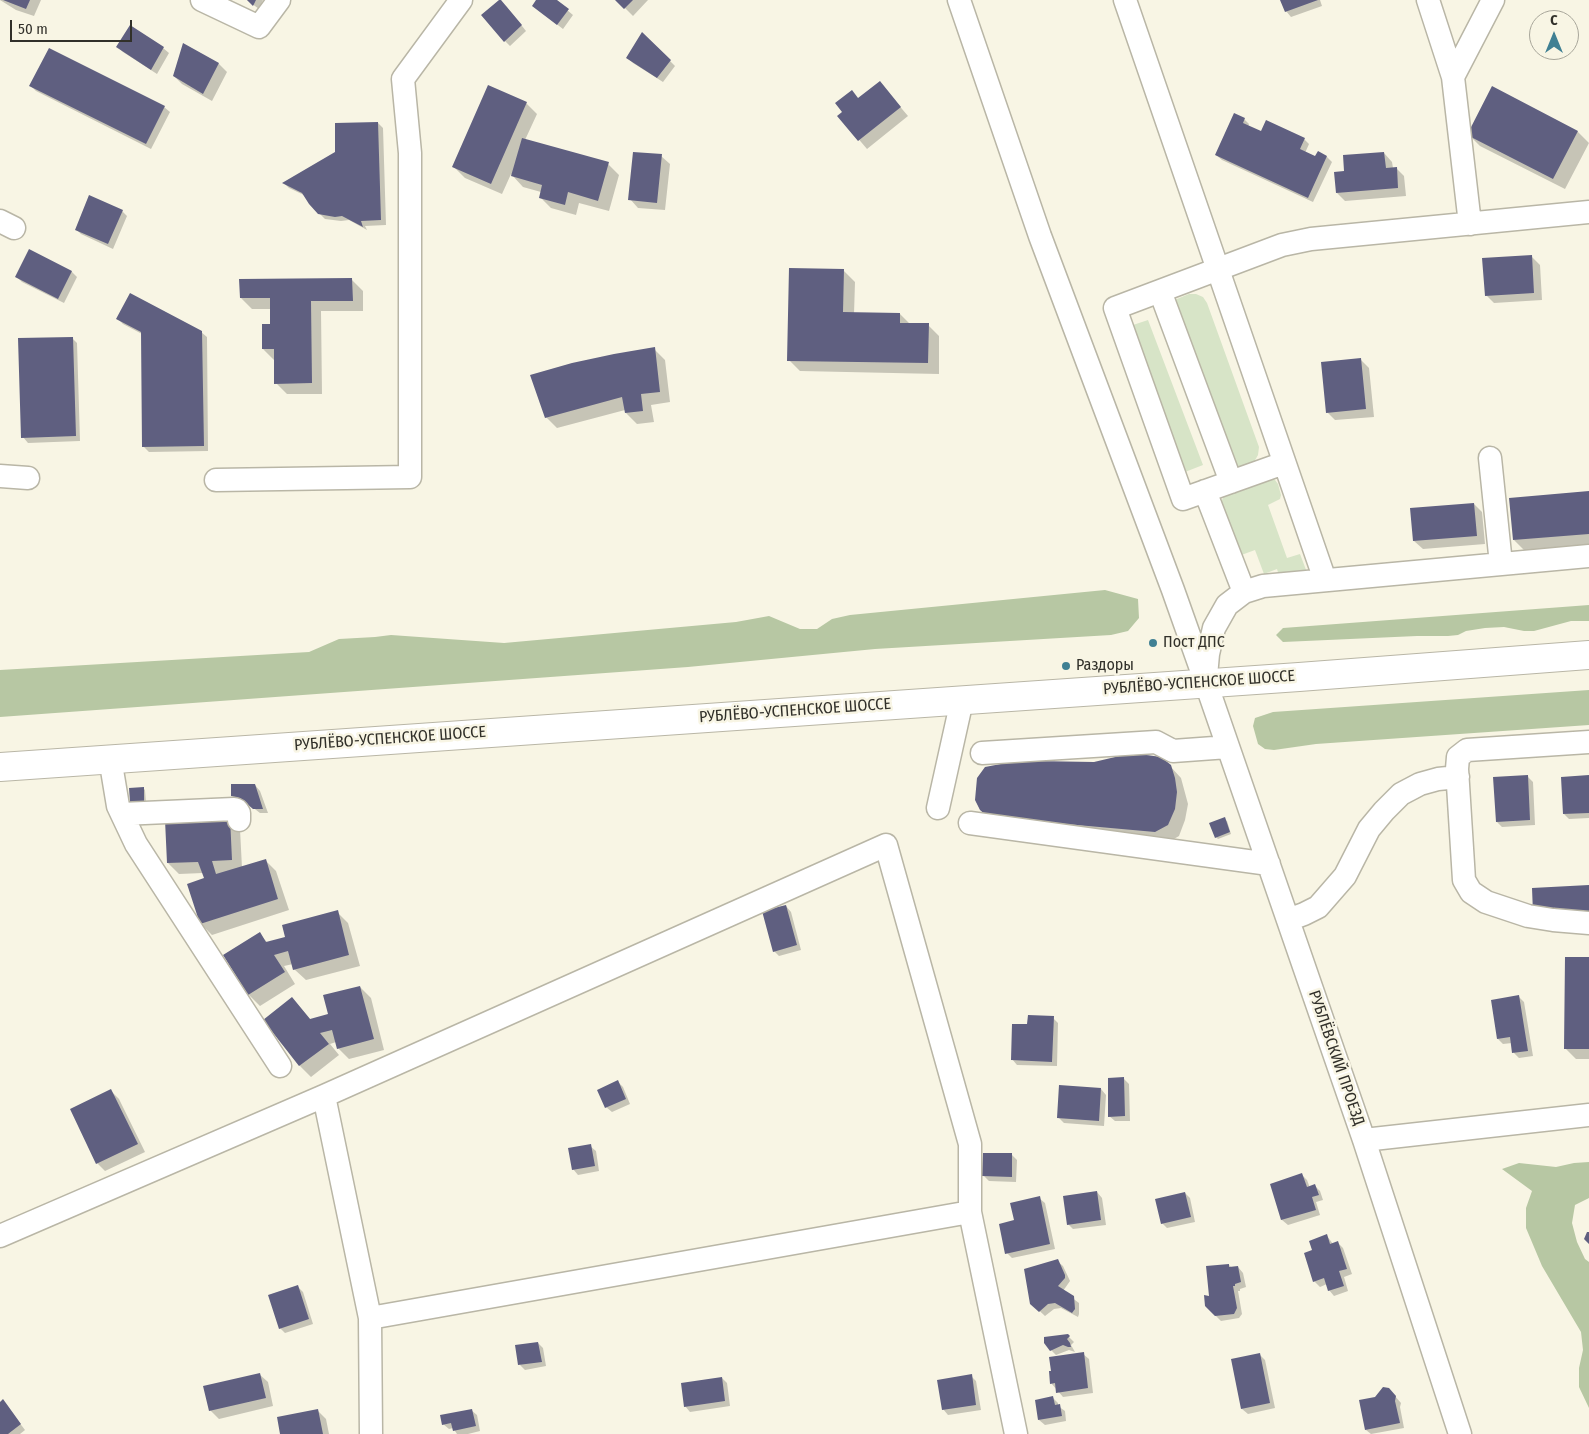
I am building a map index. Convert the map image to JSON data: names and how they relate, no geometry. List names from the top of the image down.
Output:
{
  "streets": {
    "main road": ["РУБЛЁВО-УСПЕНСКОЕ ШОССЕ"],
    "street": ["РУБЛЁВСКИЙ ПРОЕЗД"]
  },
  "crossings": [
    ["РУБЛЁВО-УСПЕНСКОЕ ШОССЕ", "РУБЛЁВСКИЙ ПРОЕЗД"]
  ],
  "places": ["Пост ДПС", "Раздоры"],
  "scale_bar": "50 m",
  "north": "top"
}
